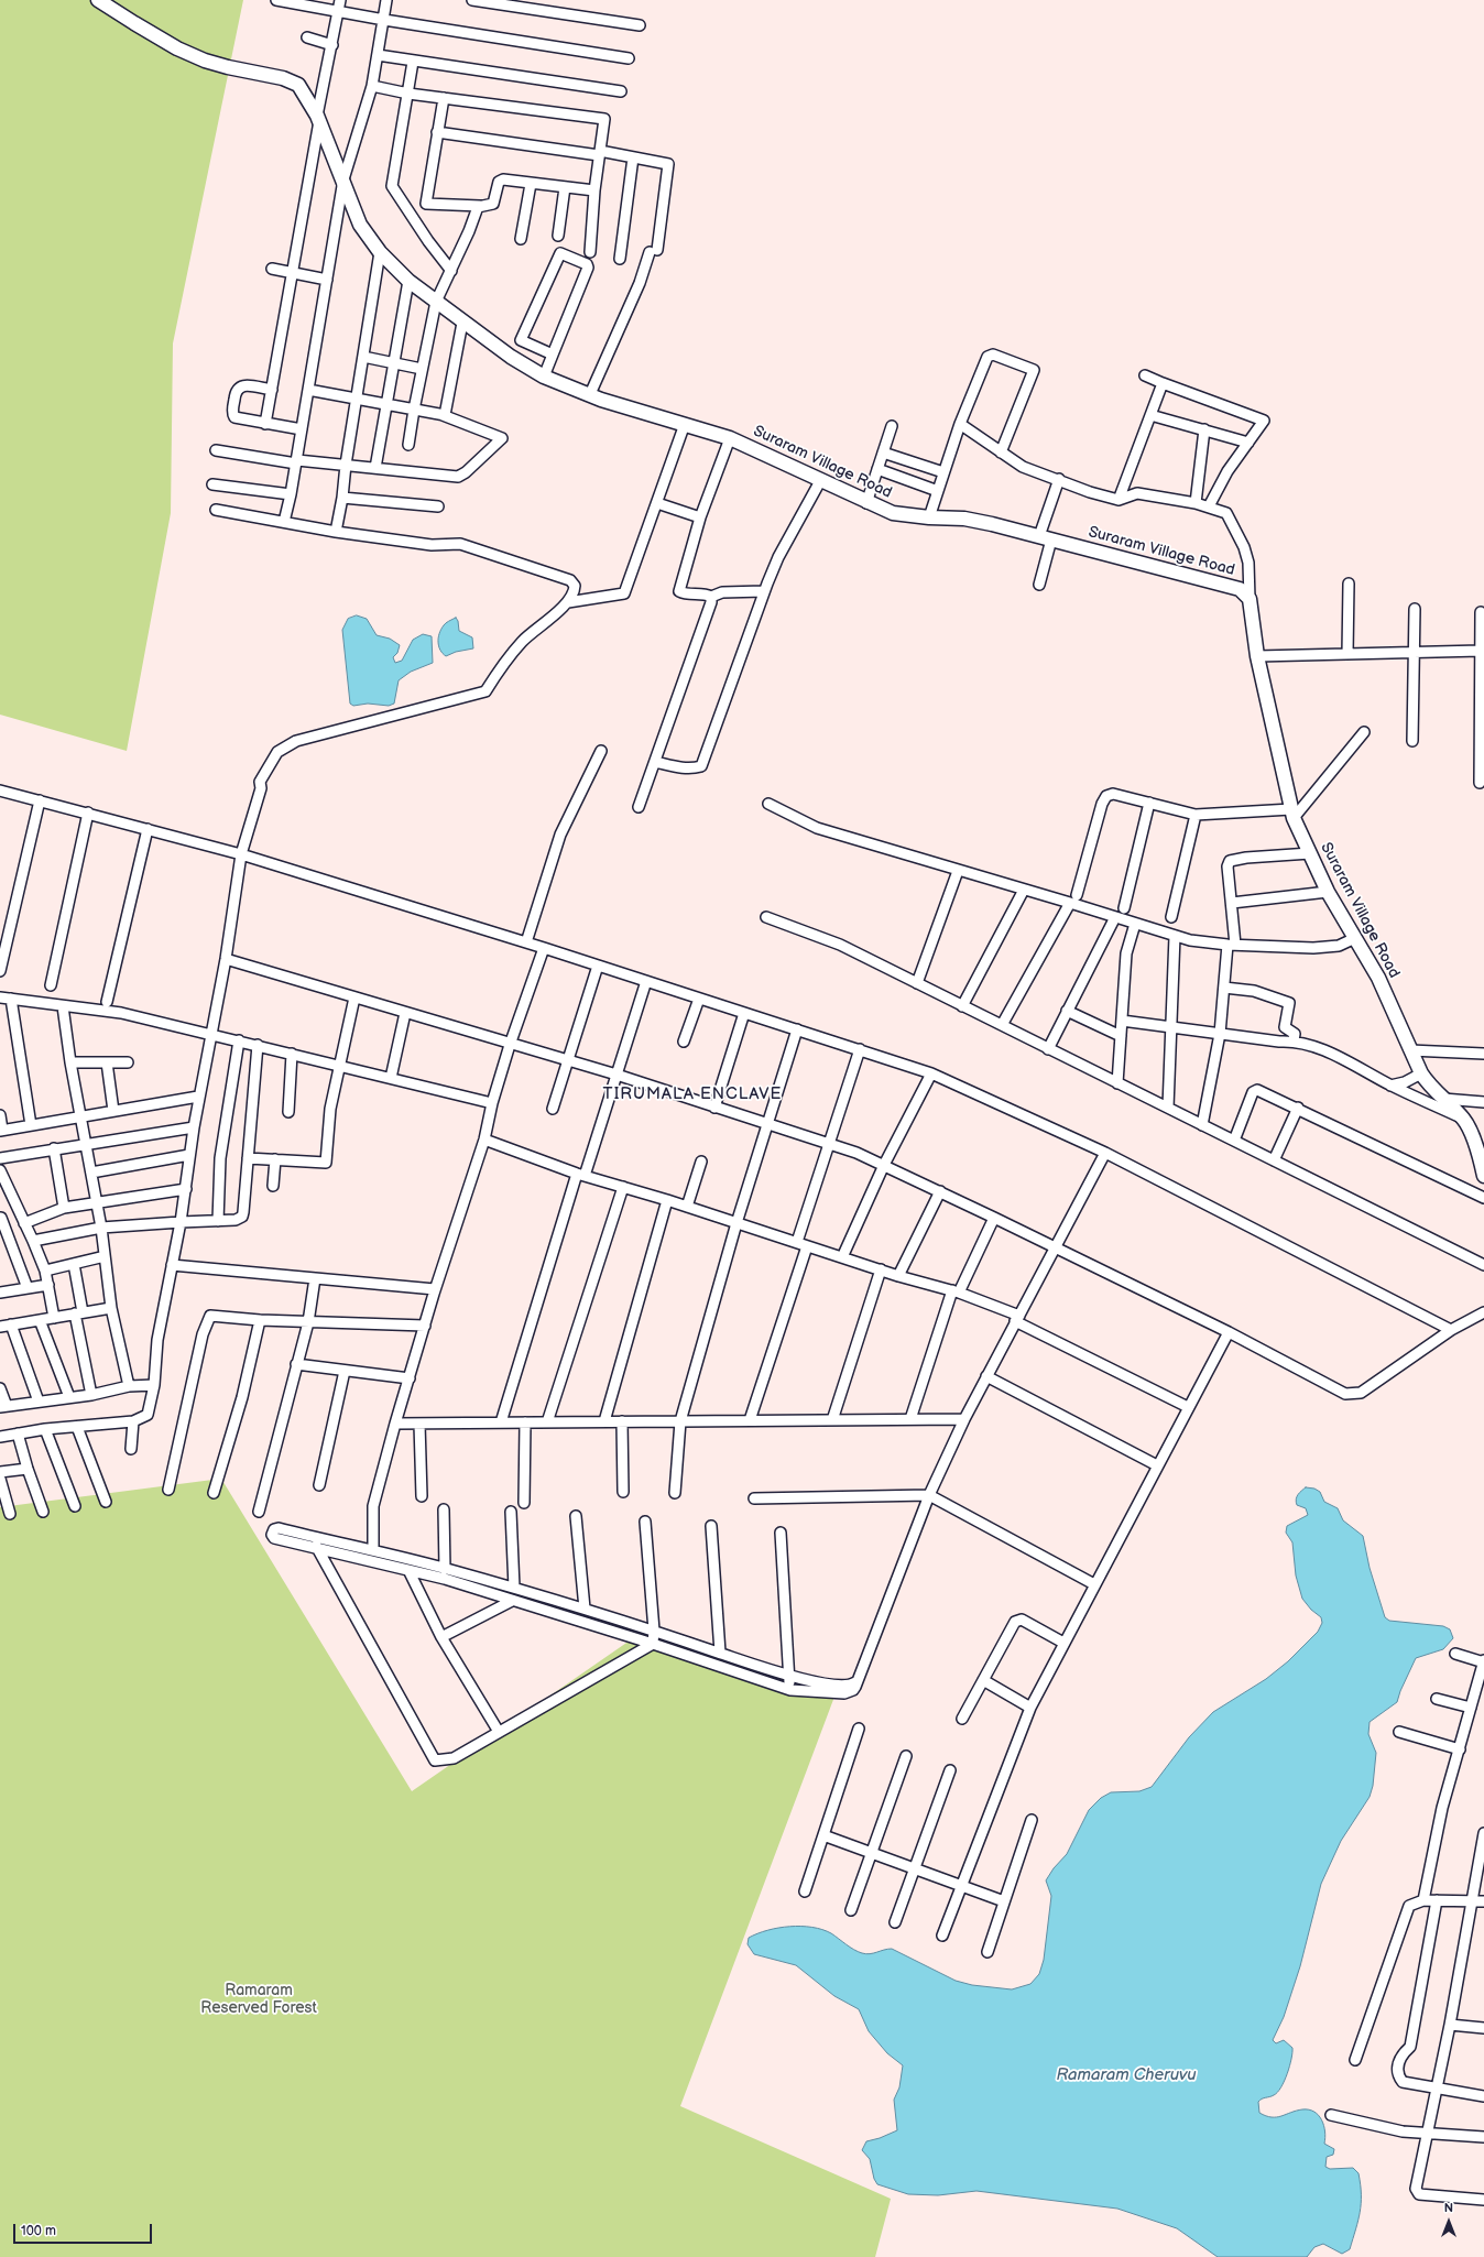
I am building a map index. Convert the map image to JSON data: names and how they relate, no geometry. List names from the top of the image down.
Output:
{
  "streets": {
    "main road": ["Suraram Village Road"]
  },
  "districts": ["TIRUMALA ENCLAVE"],
  "water": ["Ramaram Cheruvu"],
  "parks": ["Ramaram Reserved Forest"],
  "scale_bar": "100 m",
  "north": "top"
}
